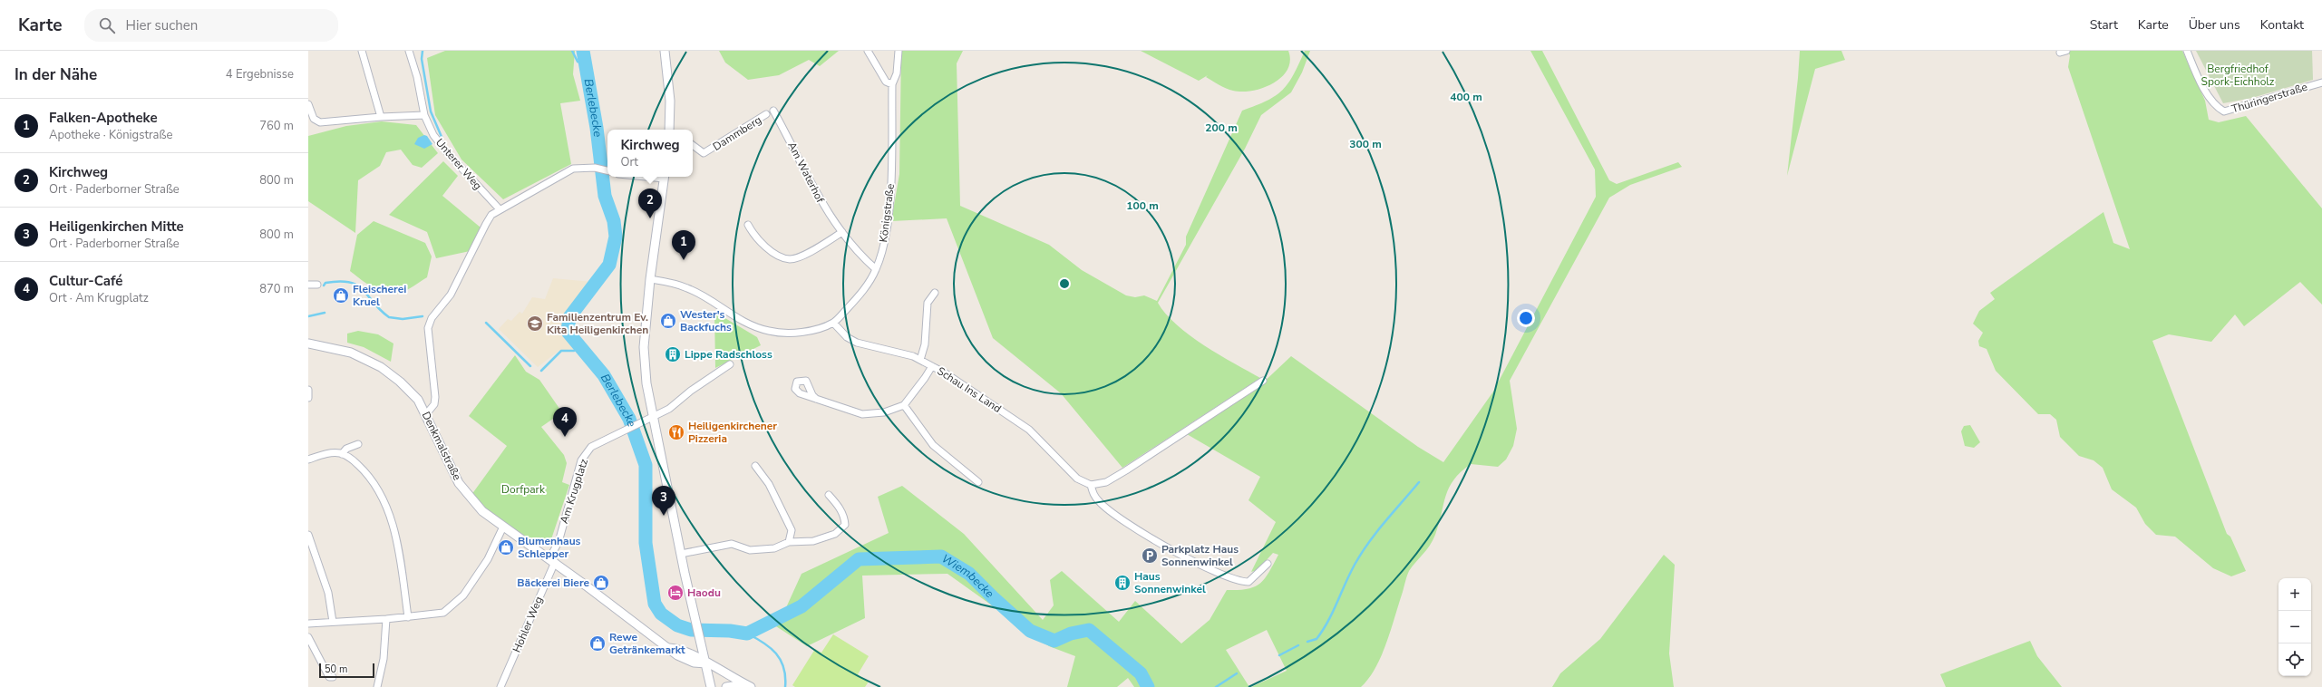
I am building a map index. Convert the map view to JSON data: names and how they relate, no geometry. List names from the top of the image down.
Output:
{
  "streets": {
    "main road": ["Denkmalstraße"],
    "street": [
      "Thüringerstraße",
      "Dammberg",
      "Unterer Weg",
      "Am Waterhof",
      "Königstraße",
      "Schau Ins Land",
      "Am Krugplatz",
      "Hohler Weg"
    ]
  },
  "crossings": [
    ["Am Waterhof", "Königstraße"],
    ["Königstraße", "Schau Ins Land"],
    ["Denkmalstraße", "Am Krugplatz"],
    ["Denkmalstraße", "Hohler Weg"],
    ["Am Krugplatz", "Hohler Weg"]
  ],
  "water": ["Berlebecke", "Wiembecke"],
  "parks": ["Bergfriedhof Spork-Eichholz", "Dorfpark"],
  "places": {
    "shop": [
      "Fleischerei Kruel",
      "Wester's Backfuchs",
      "Blumenhaus Schlepper",
      "Bäckerei Biere",
      "Rewe Getränkemarkt"
    ],
    "school or university": ["Familienzentrum Ev. Kita Heiligenkirchen"],
    "building": ["Lippe Radschloss", "Haus Sonnenwinkel"],
    "restaurant": ["Heiligenkirchener Pizzeria"],
    "parking": ["Parkplatz Haus Sonnenwinkel"],
    "hotel": ["Haodu"]
  },
  "scale_bar": "50 m",
  "page": {
    "header": "Karte",
    "search": "Hier suchen",
    "nav": [
      "Start",
      "Karte",
      "Über uns",
      "Kontakt"
    ],
    "heading": ["In der Nähe", "4 Ergebnisse"],
    "list": [
      {
        "mark": "1",
        "name": "Falken-Apotheke",
        "note": "Apotheke · Königstraße",
        "value": "760 m"
      },
      {
        "mark": "2",
        "name": "Kirchweg",
        "note": "Ort · Paderborner Straße",
        "value": "800 m"
      },
      {
        "mark": "3",
        "name": "Heiligenkirchen Mitte",
        "note": "Ort · Paderborner Straße",
        "value": "800 m"
      },
      {
        "mark": "4",
        "name": "Cultur-Café",
        "note": "Ort · Am Krugplatz",
        "value": "870 m"
      }
    ],
    "popup": ["Kirchweg", "Ort"],
    "pins": [
      "2",
      "1",
      "4",
      "3"
    ],
    "map_buttons": ["+", "−"],
    "scale": "50 m"
  },
  "rings": [
    "400 m",
    "200 m",
    "300 m",
    "100 m"
  ]
}
